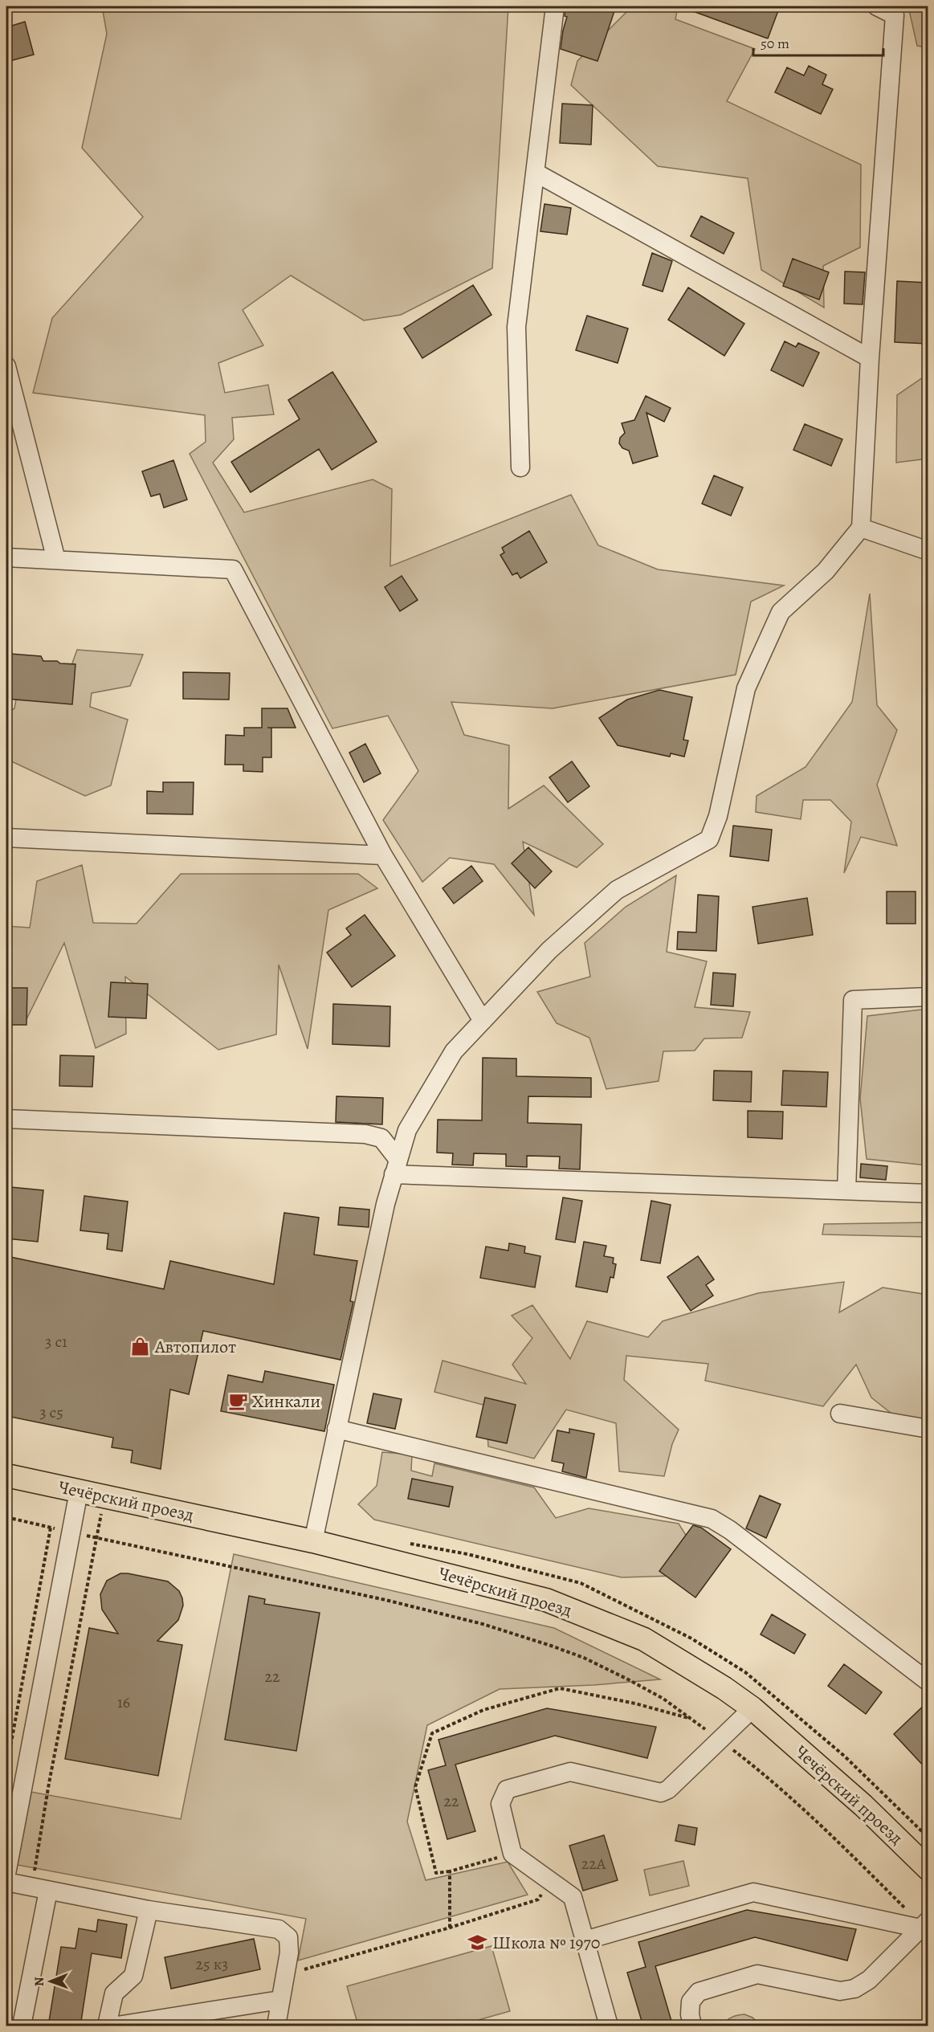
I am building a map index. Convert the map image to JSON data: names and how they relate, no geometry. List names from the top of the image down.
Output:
{
  "streets": {
    "main road": ["Чечёрский проезд"]
  },
  "places": {
    "shop": ["Автопилот"],
    "cafe": ["Хинкали"],
    "school or university": ["Школа № 1970"]
  },
  "house_numbers": [
    "3 с1",
    "3 с5",
    "22",
    "16",
    "22",
    "22А",
    "25 к3"
  ],
  "scale_bar": "50 m",
  "north": "left"
}
